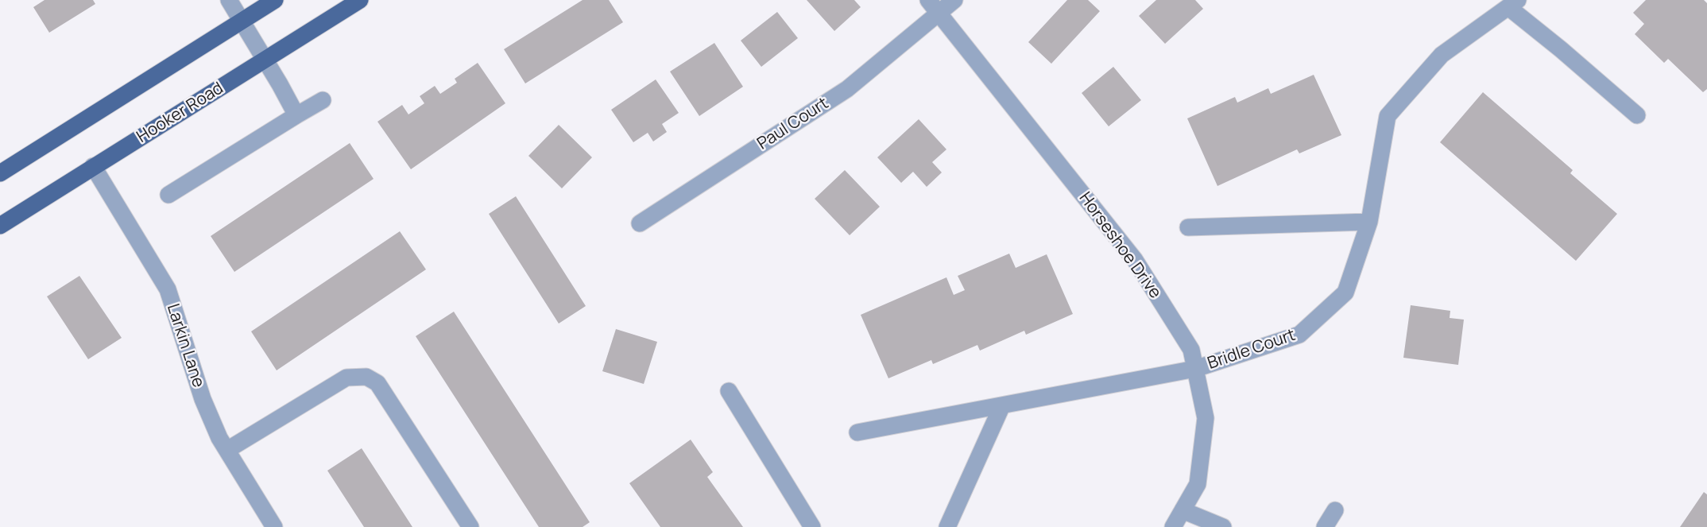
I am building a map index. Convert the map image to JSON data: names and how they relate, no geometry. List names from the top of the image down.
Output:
{
  "streets": {
    "main road": ["Hooker Road"],
    "street": [
      "Paul Court",
      "Horseshoe Drive",
      "Larkin Lane",
      "Bridle Court"
    ]
  },
  "crossings": [
    ["Hooker Road", "Larkin Lane"],
    ["Paul Court", "Horseshoe Drive"],
    ["Horseshoe Drive", "Bridle Court"]
  ]
}
